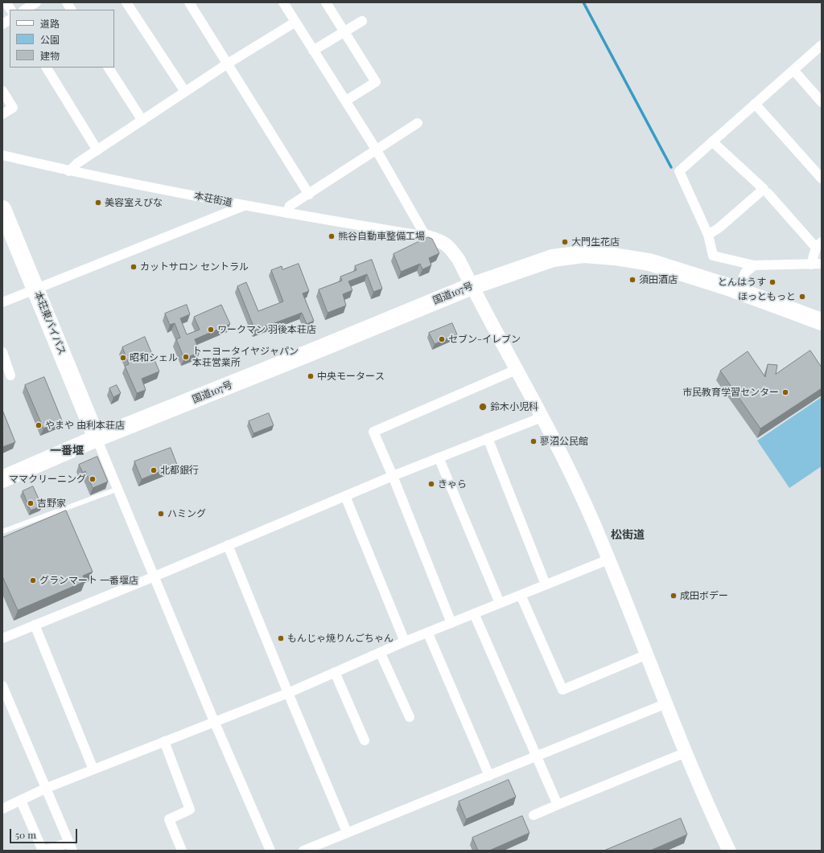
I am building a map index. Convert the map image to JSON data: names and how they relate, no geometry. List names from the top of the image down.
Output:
{
  "streets": {
    "highway": ["国道107号", "本荘東バイパス"],
    "street": ["本荘街道"]
  },
  "crossings": [
    ["国道107号", "本荘東バイパス"]
  ],
  "districts": ["一番堰", "松街道"],
  "places": [
    "美容室えびな",
    "熊谷自動車整備工場",
    "大門生花店",
    "カットサロン セントラル",
    "須田酒店",
    "とんはうす",
    "ほっともっと",
    "ワークマン 羽後本荘店",
    "セブン-イレブン",
    "トーヨータイヤジャパン 本荘営業所",
    "昭和シェル",
    "中央モータース",
    "市民教育学習センター",
    "鈴木小児科",
    "やまや 由利本荘店",
    "蓼沼公民館",
    "北都銀行",
    "ママクリーニング",
    "きゃら",
    "吉野家",
    "ハミング",
    "グランマート 一番堰店",
    "成田ボデー",
    "もんじゃ焼りんごちゃん"
  ],
  "legend": ["道路", "公園", "建物"],
  "scale_bar": "50 m"
}
